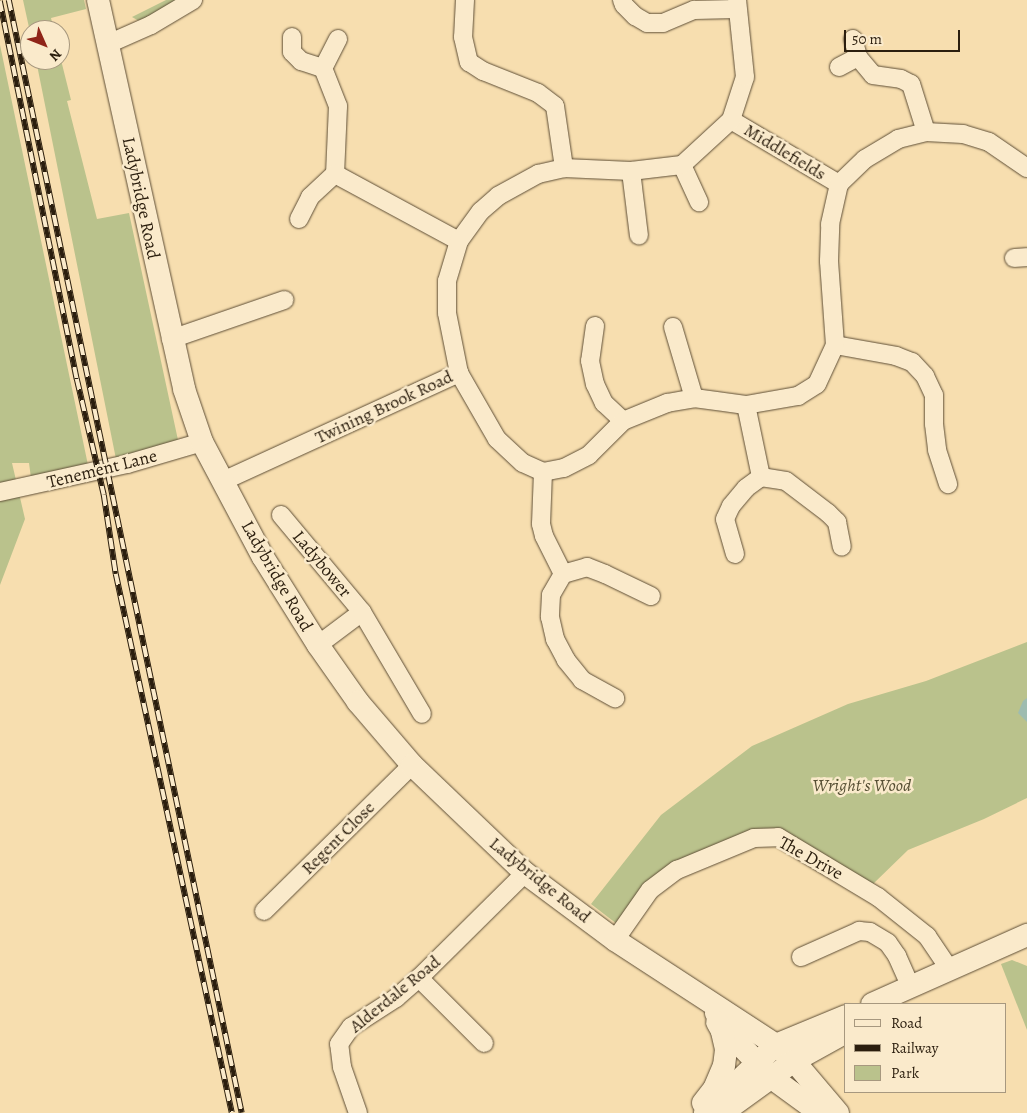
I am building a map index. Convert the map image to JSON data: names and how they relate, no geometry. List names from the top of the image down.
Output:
{
  "streets": {
    "street": [
      "Middlefields",
      "Ladybridge Road",
      "Twining Brook Road",
      "Tenement Lane",
      "Ladybower",
      "Regent Close",
      "The Drive",
      "Alderdale Road"
    ]
  },
  "crossings": [
    ["Ladybridge Road", "Twining Brook Road"],
    ["Ladybridge Road", "Tenement Lane"],
    ["Ladybridge Road", "Ladybower"],
    ["Ladybridge Road", "Regent Close"],
    ["Ladybridge Road", "The Drive"],
    ["Ladybridge Road", "Alderdale Road"]
  ],
  "parks": ["Wright's Wood"],
  "legend": ["Road", "Railway", "Park"],
  "scale_bar": "50 m",
  "north": "bottom right"
}
